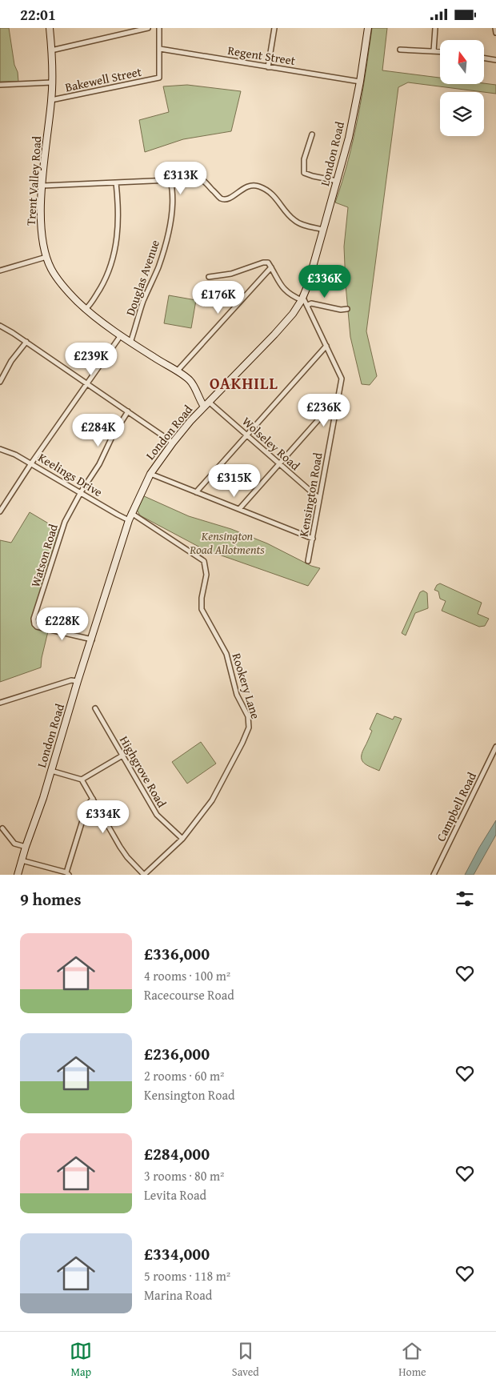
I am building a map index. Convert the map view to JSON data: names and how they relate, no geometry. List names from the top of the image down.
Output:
{
  "streets": {
    "main road": ["London Road", "Trent Valley Road"],
    "street": [
      "Regent Street",
      "Bakewell Street",
      "Douglas Avenue",
      "Wolseley Road",
      "Keelings Drive",
      "Kensington Road",
      "Watson Road",
      "Rookery Lane",
      "Highgrove Road",
      "Campbell Road"
    ]
  },
  "crossings": [
    ["Regent Street", "Bakewell Street"],
    ["Regent Street", "London Road"],
    ["Bakewell Street", "Trent Valley Road"],
    ["London Road", "Trent Valley Road"],
    ["London Road", "Wolseley Road"],
    ["London Road", "Keelings Drive"],
    ["London Road", "Kensington Road"],
    ["London Road", "Watson Road"],
    ["London Road", "Rookery Lane"],
    ["Trent Valley Road", "Douglas Avenue"],
    ["Trent Valley Road", "Wolseley Road"],
    ["Wolseley Road", "Kensington Road"],
    ["Keelings Drive", "Watson Road"],
    ["Rookery Lane", "Highgrove Road"]
  ],
  "districts": ["OAKHILL"],
  "parks": ["Kensington Road Allotments"],
  "north": "top",
  "page": {
    "status": "22:01",
    "price": [
      "£313K",
      "£336K",
      "£176K",
      "£239K",
      "£236K",
      "£284K",
      "£315K",
      "£228K",
      "£334K"
    ],
    "heading": "9 homes",
    "list": [
      {
        "name": "£336,000",
        "note": "4 rooms · 100 m² · Racecourse Road"
      },
      {
        "name": "£236,000",
        "note": "2 rooms · 60 m² · Kensington Road"
      },
      {
        "name": "£284,000",
        "note": "3 rooms · 80 m² · Levita Road"
      },
      {
        "name": "£334,000",
        "note": "5 rooms · 118 m² · Marina Road"
      }
    ],
    "tabs": ["Map", "Saved", "Home"]
  }
}
